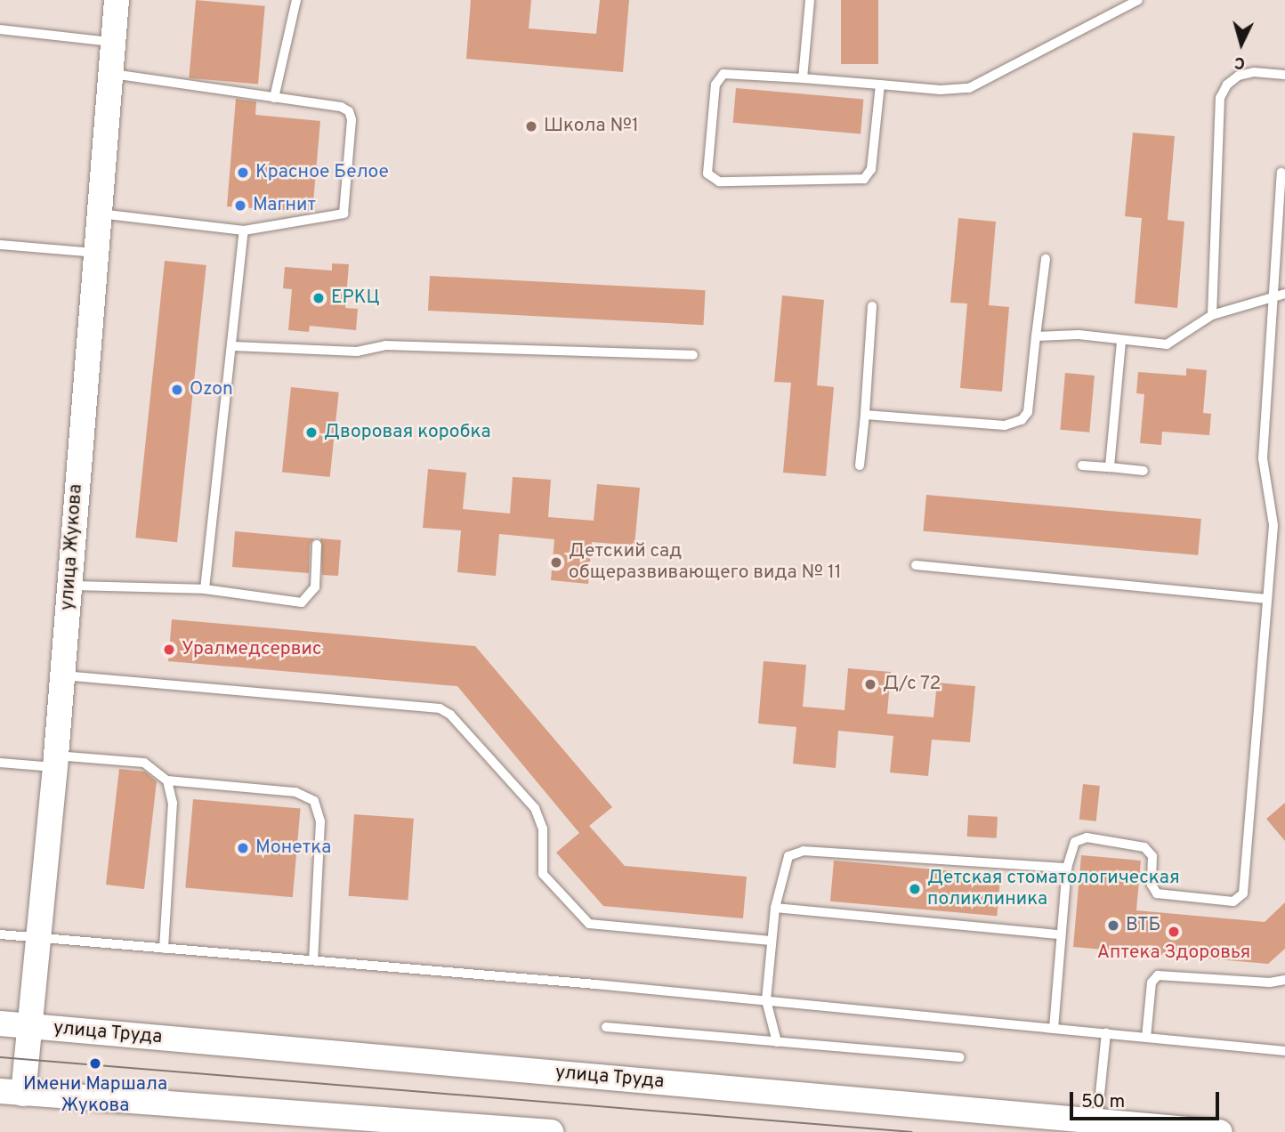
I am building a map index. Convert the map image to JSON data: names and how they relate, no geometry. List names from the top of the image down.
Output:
{
  "streets": {
    "main road": ["улица Жукова", "улица Труда"]
  },
  "crossings": [
    ["улица Жукова", "улица Труда"]
  ],
  "places": [
    "Школа №1",
    "Красное Белое",
    "Магнит",
    "ЕРКЦ",
    "Ozon",
    "Дворовая коробка",
    "Детский сад общеразвивающего вида № 11",
    "Уралмедсервис",
    "Д/с 72",
    "Монетка",
    "Детская стоматологическая поликлиника",
    "ВТБ",
    "Аптека Здоровья",
    "Имени Маршала Жукова"
  ],
  "scale_bar": "50 m",
  "north": "bottom"
}
